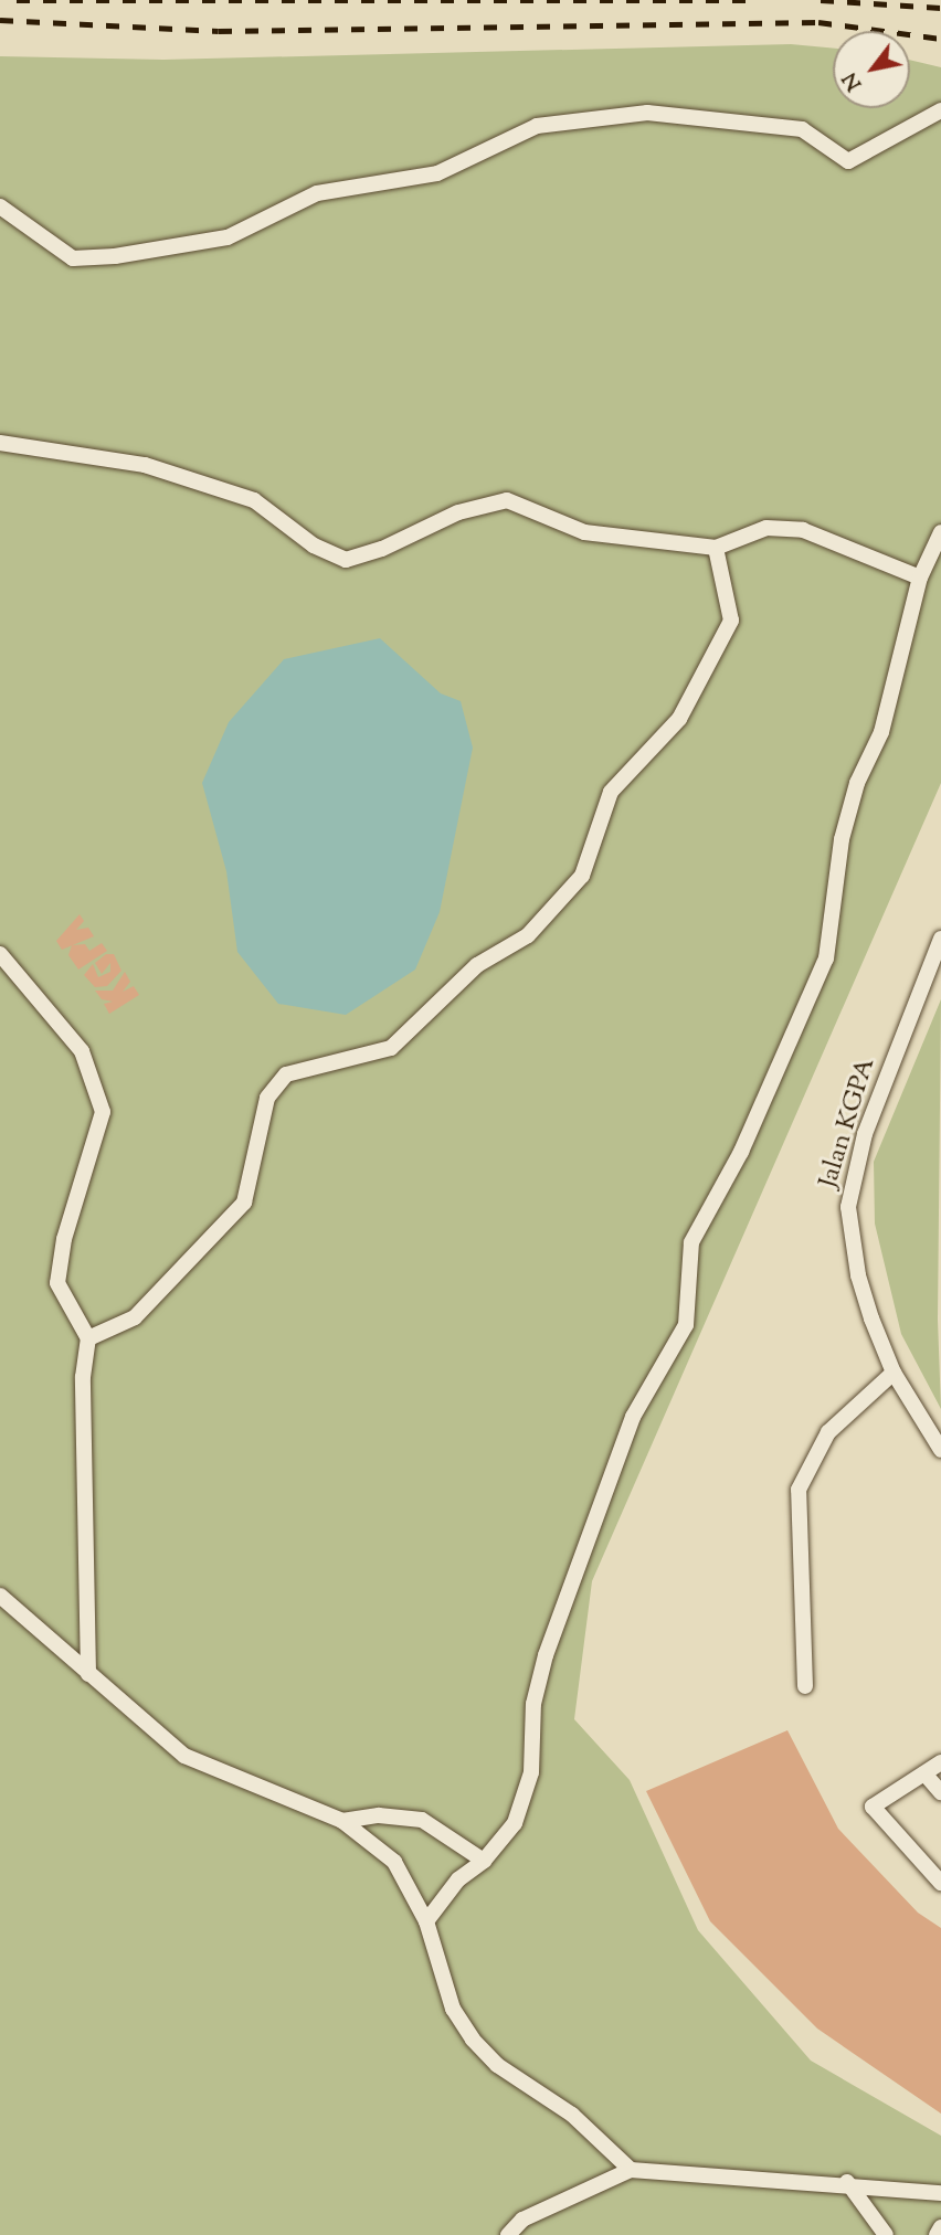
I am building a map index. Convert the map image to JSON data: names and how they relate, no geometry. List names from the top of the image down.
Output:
{
  "streets": {
    "lane": ["Jalan KGPA"]
  },
  "north": "bottom left"
}
